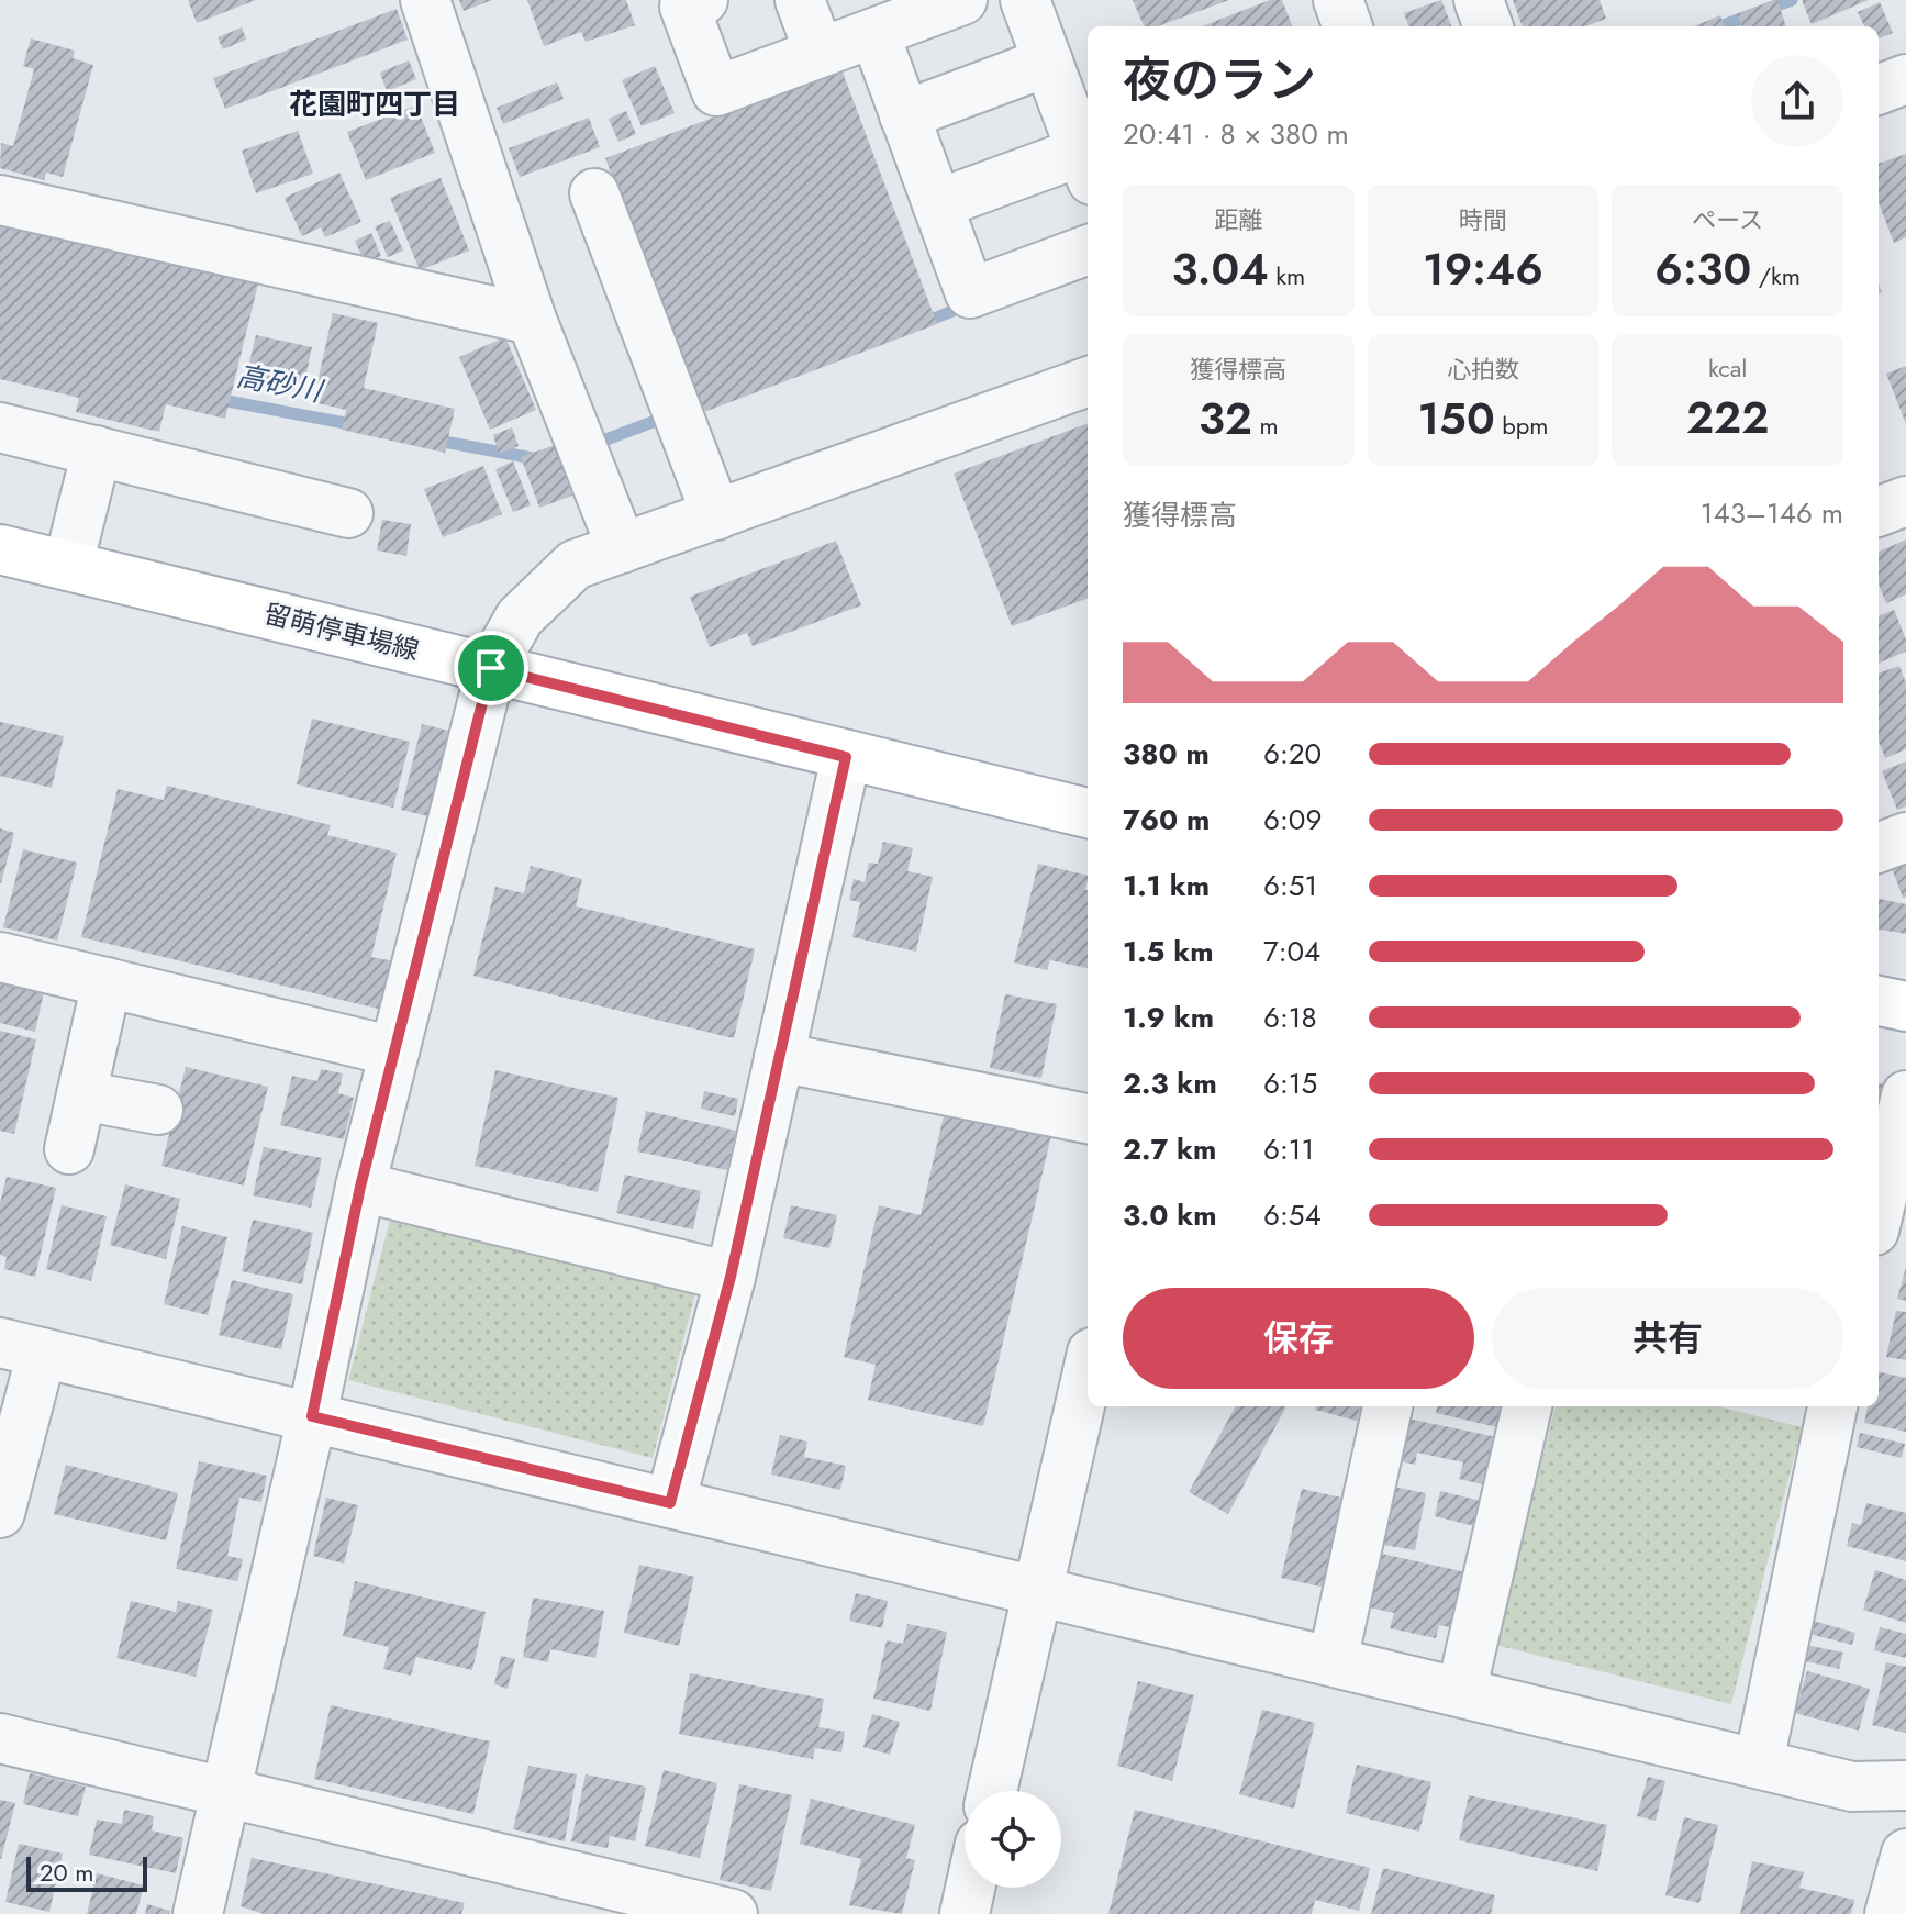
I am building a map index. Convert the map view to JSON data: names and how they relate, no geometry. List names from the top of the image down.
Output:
{
  "streets": {
    "main road": ["留萌停車場線"]
  },
  "districts": ["花園町四丁目"],
  "water": ["高砂川"],
  "scale_bar": "20 m",
  "page": {
    "heading": ["夜のラン", "20:41 · 8 × 380 m"],
    "stats": [
      ["距離", "3.04 km"],
      ["時間", "19:46"],
      ["ペース", "6:30 /km"],
      ["獲得標高", "32 m"],
      ["心拍数", "150 bpm"],
      ["kcal", "222"]
    ],
    "chart": ["獲得標高", "143–146 m"],
    "list": [
      {
        "name": "380 m",
        "note": "6:20"
      },
      {
        "name": "760 m",
        "note": "6:09"
      },
      {
        "name": "1.1 km",
        "note": "6:51"
      },
      {
        "name": "1.5 km",
        "note": "7:04"
      },
      {
        "name": "1.9 km",
        "note": "6:18"
      },
      {
        "name": "2.3 km",
        "note": "6:15"
      },
      {
        "name": "2.7 km",
        "note": "6:11"
      },
      {
        "name": "3.0 km",
        "note": "6:54"
      }
    ],
    "buttons": ["保存", "共有"],
    "scale": "20 m"
  }
}
